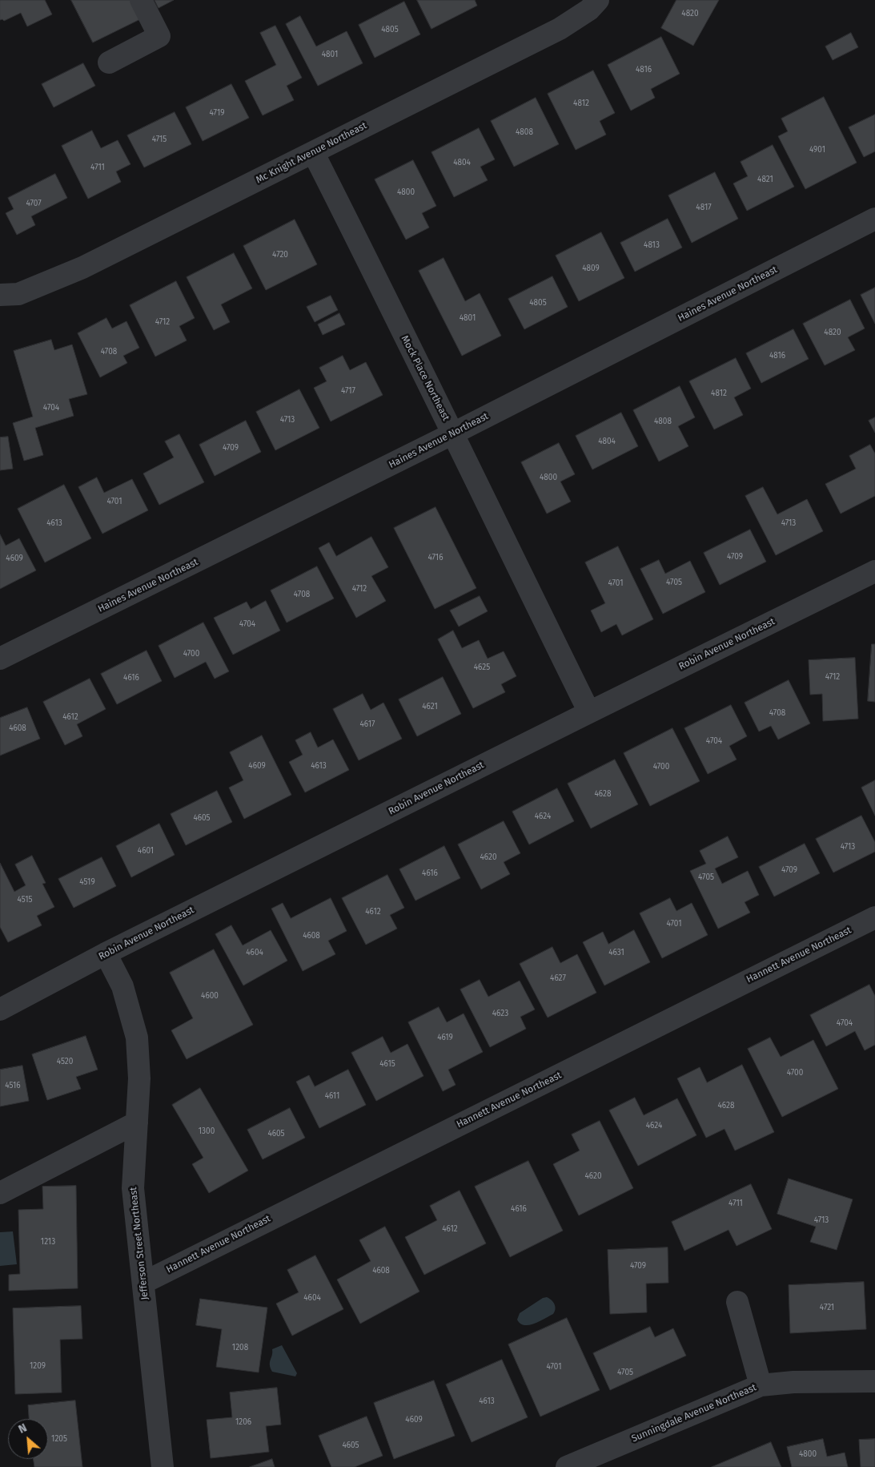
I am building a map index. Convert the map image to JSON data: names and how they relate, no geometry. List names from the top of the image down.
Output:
{
  "streets": {
    "street": [
      "Mc Knight Avenue Northeast",
      "Haines Avenue Northeast",
      "Mock Place Northeast",
      "Robin Avenue Northeast",
      "Hannett Avenue Northeast",
      "Jefferson Street Northeast",
      "Sunningdale Avenue Northeast"
    ]
  },
  "crossings": [
    ["Mc Knight Avenue Northeast", "Mock Place Northeast"],
    ["Haines Avenue Northeast", "Mock Place Northeast"],
    ["Mock Place Northeast", "Robin Avenue Northeast"],
    ["Robin Avenue Northeast", "Jefferson Street Northeast"],
    ["Hannett Avenue Northeast", "Jefferson Street Northeast"]
  ],
  "house_numbers": [
    "4820",
    "4805",
    "4801",
    "4816",
    "4812",
    "4719",
    "4808",
    "4715",
    "4901",
    "4804",
    "4711",
    "4821",
    "4800",
    "4707",
    "4817",
    "4813",
    "4720",
    "4809",
    "4805",
    "4801",
    "4712",
    "4820",
    "4708",
    "4816",
    "4717",
    "4812",
    "4704",
    "4713",
    "4808",
    "4804",
    "4709",
    "4800",
    "4701",
    "4613",
    "4713",
    "4709",
    "4716",
    "4609",
    "4705",
    "4701",
    "4712",
    "4708",
    "4704",
    "4700",
    "4625",
    "4712",
    "4616",
    "4621",
    "4708",
    "4612",
    "4617",
    "4608",
    "4704",
    "4609",
    "4613",
    "4700",
    "4628",
    "4624",
    "4605",
    "4713",
    "4601",
    "4620",
    "4709",
    "4616",
    "4705",
    "4519",
    "4515",
    "4612",
    "4701",
    "4608",
    "4604",
    "4631",
    "4627",
    "4600",
    "4623",
    "4704",
    "4619",
    "4520",
    "4615",
    "4700",
    "4516",
    "4611",
    "4628",
    "4624",
    "1300",
    "4605",
    "4620",
    "4711",
    "4616",
    "4713",
    "4612",
    "1213",
    "4709",
    "4608",
    "4604",
    "4721",
    "1208",
    "1209",
    "4701",
    "4705",
    "4613",
    "4609",
    "1206",
    "1205",
    "4605",
    "4800"
  ],
  "north": "top left"
}
